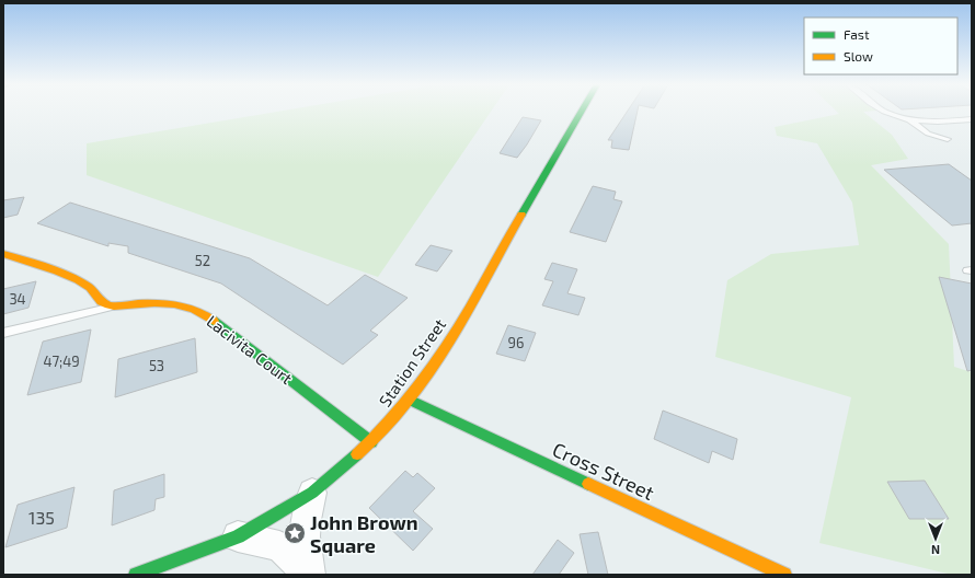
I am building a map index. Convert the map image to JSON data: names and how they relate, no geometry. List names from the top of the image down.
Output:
{
  "streets": {
    "street": ["Lacivita Court", "Station Street", "Cross Street"]
  },
  "crossings": [
    ["Lacivita Court", "Station Street"],
    ["Station Street", "Cross Street"]
  ],
  "places": {
    "place": ["John Brown Square"]
  },
  "house_numbers": [
    "52",
    "34",
    "96",
    "47;49",
    "53",
    "135"
  ],
  "legend": ["Fast", "Slow"],
  "north": "bottom"
}
